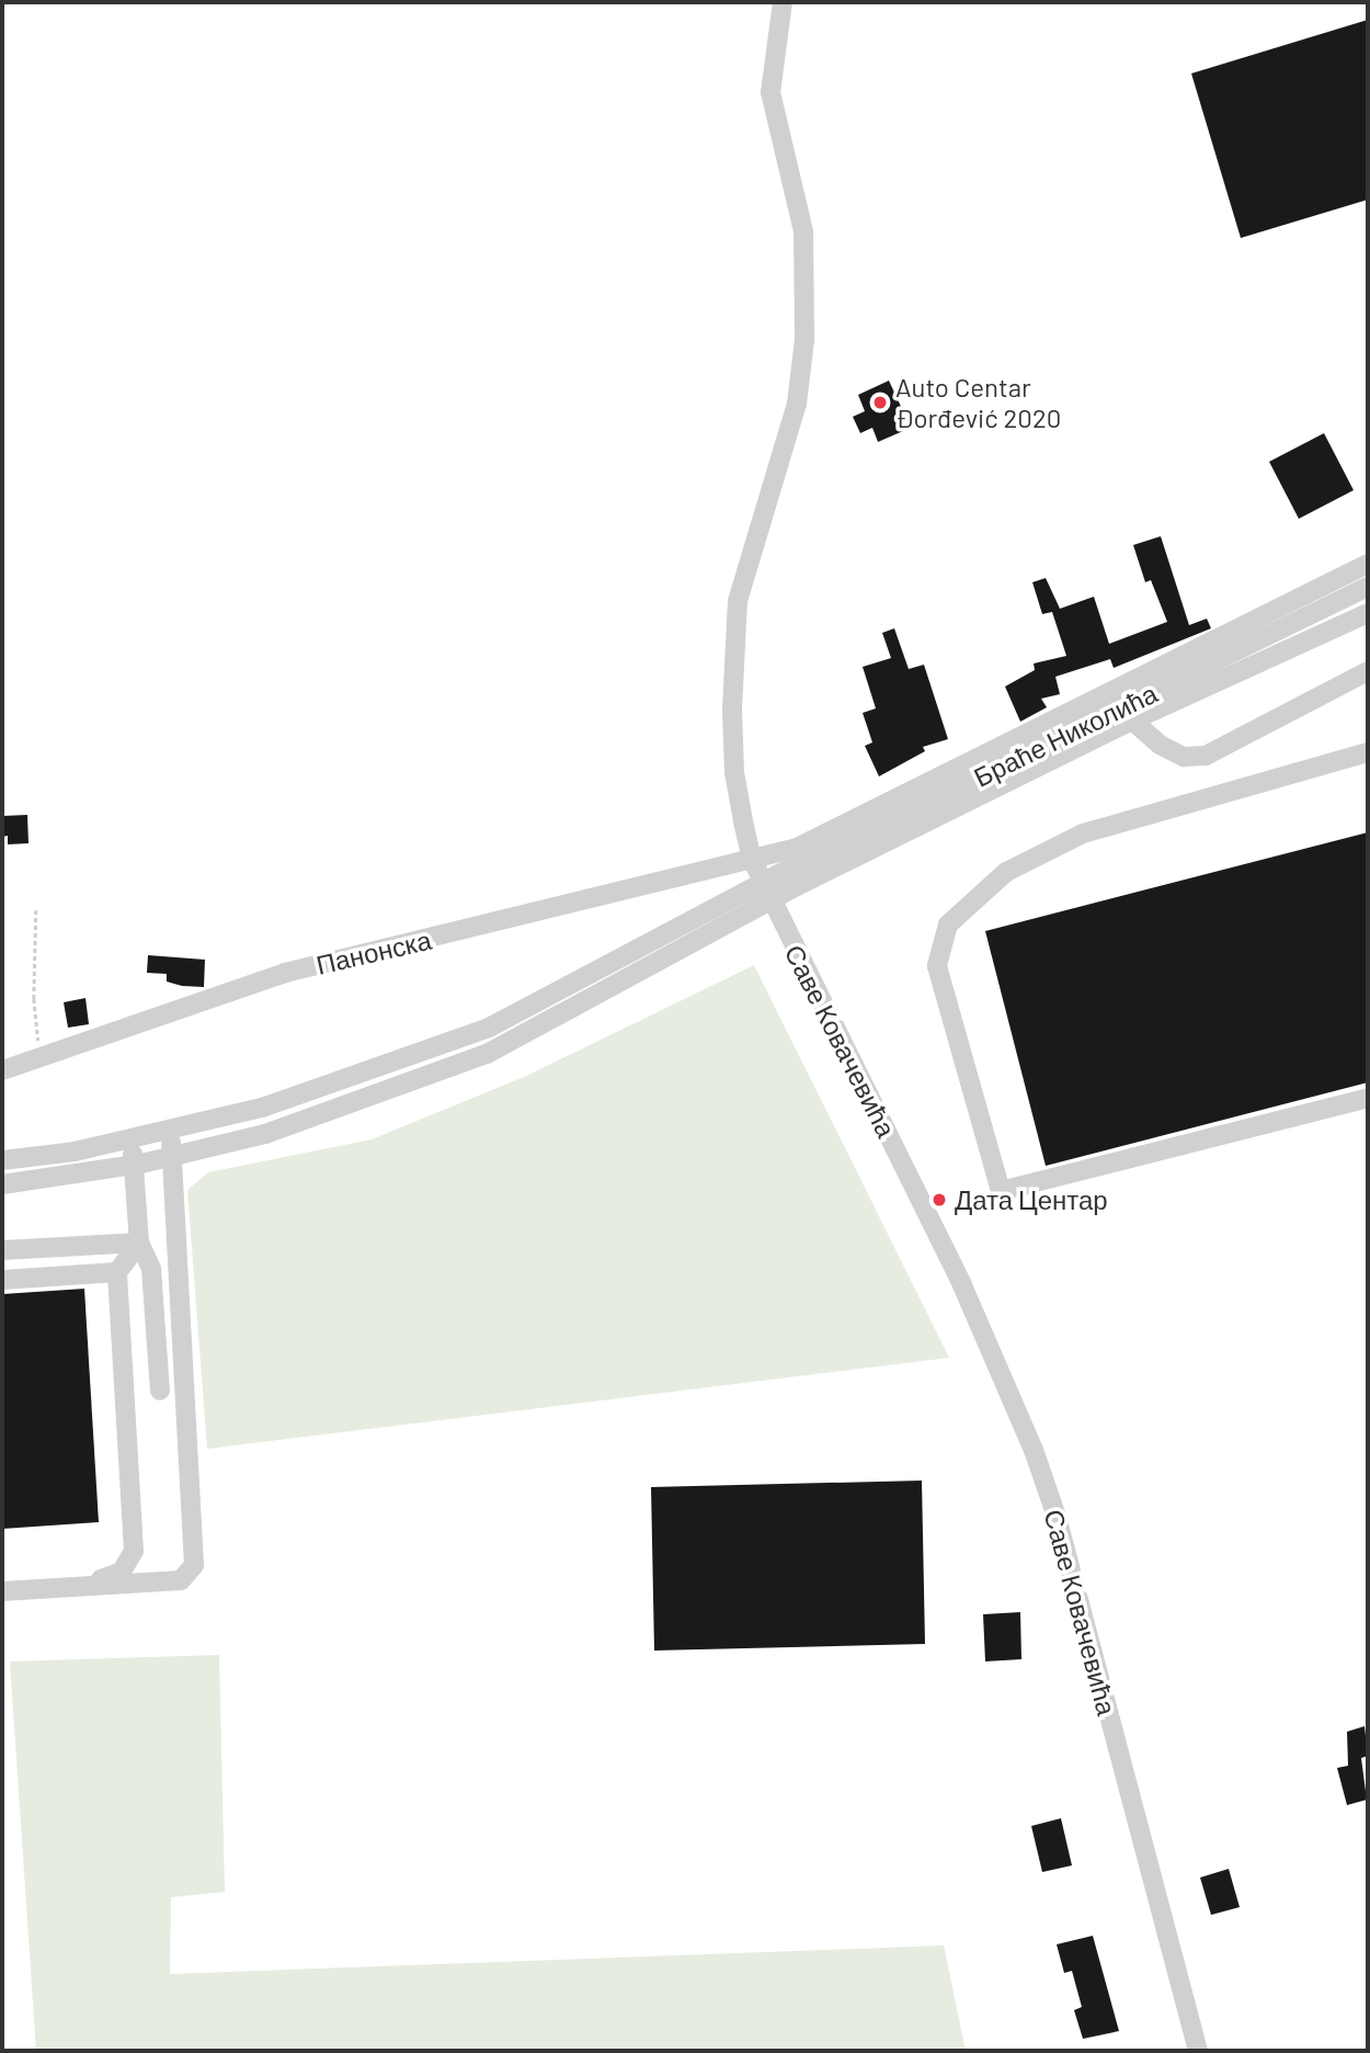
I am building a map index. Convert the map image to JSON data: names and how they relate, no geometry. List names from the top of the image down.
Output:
{
  "streets": {
    "street": ["Браће Николића", "Панонска", "Саве Ковачевића"]
  },
  "crossings": [
    ["Браће Николића", "Саве Ковачевића"],
    ["Панонска", "Саве Ковачевића"]
  ],
  "places": ["Auto Centar Đorđević 2020", "Дата Центар"]
}
